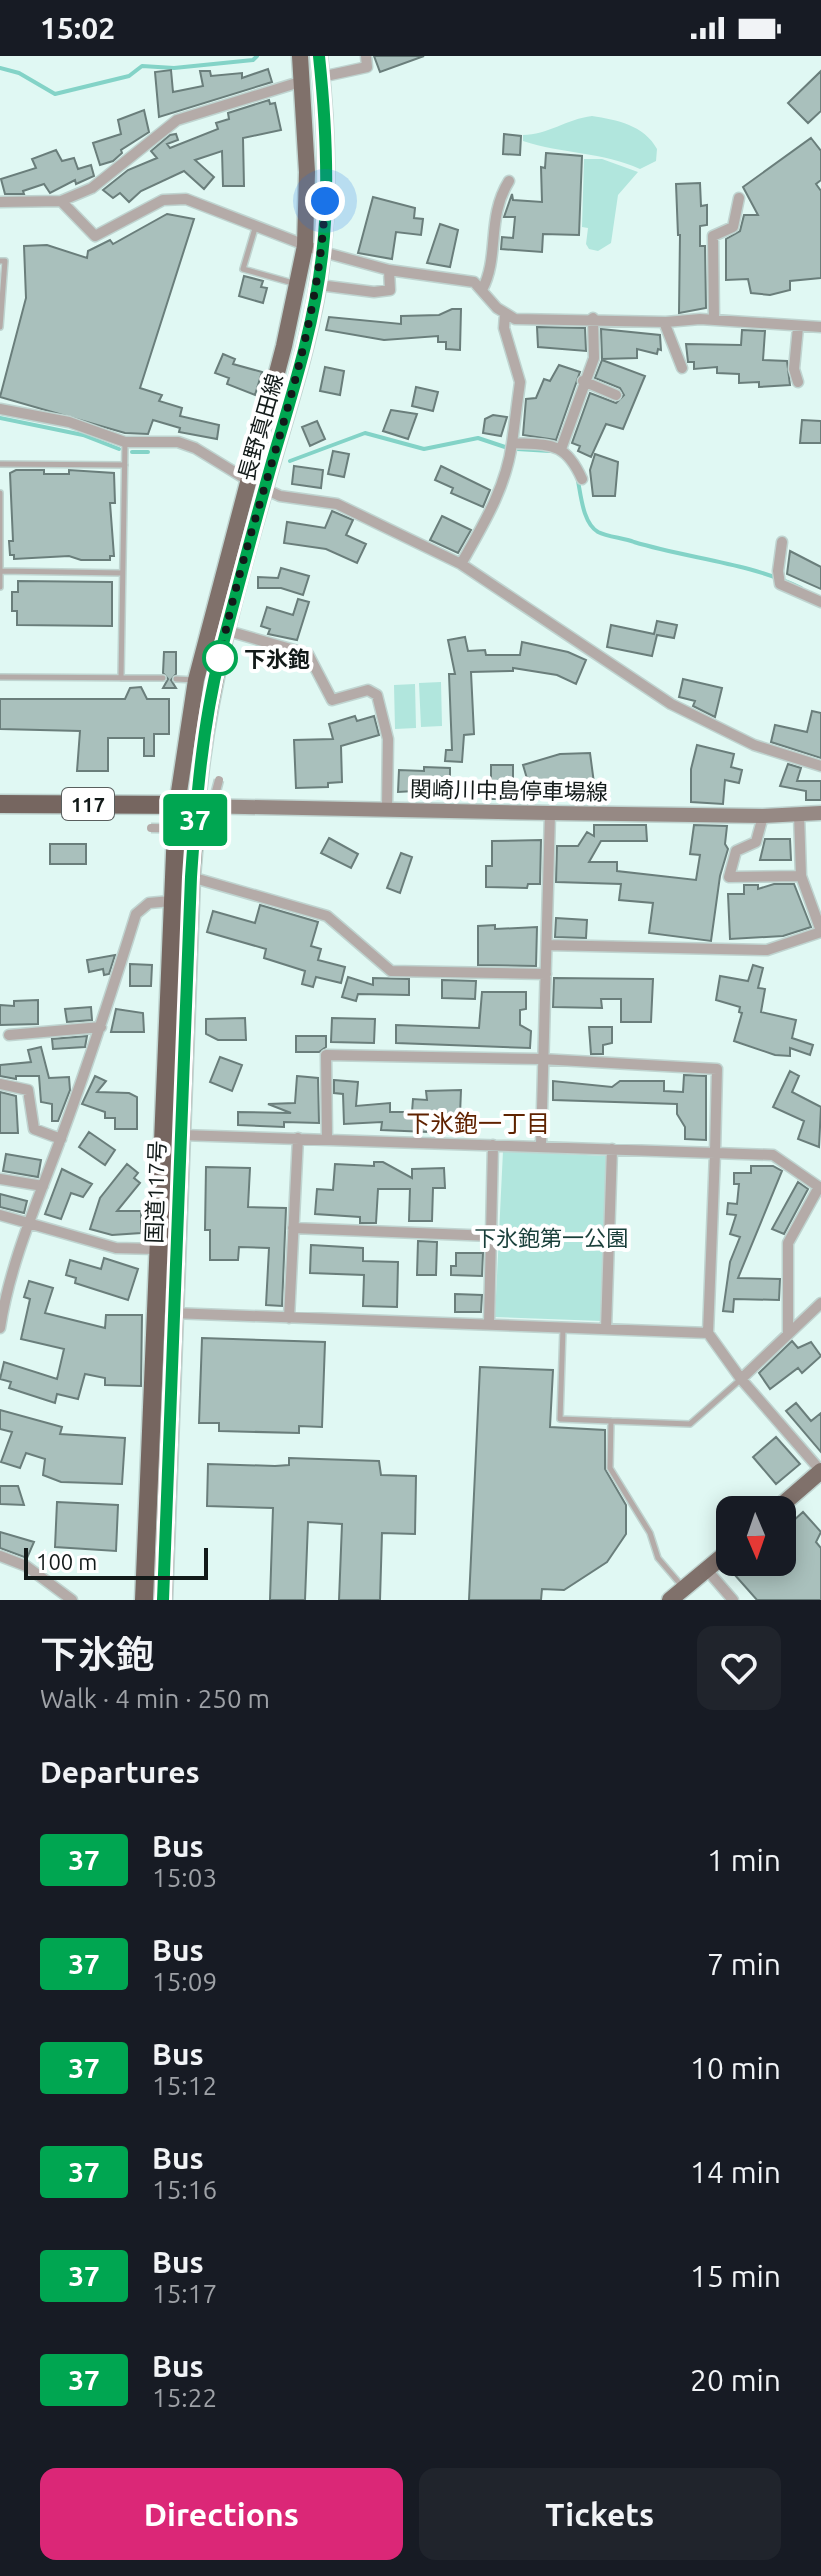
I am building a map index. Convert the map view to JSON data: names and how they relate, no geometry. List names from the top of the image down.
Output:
{
  "streets": {
    "highway": ["117", "国道117号"],
    "main road": ["長野真田線", "関崎川中島停車場線"]
  },
  "crossings": [
    ["長野真田線", "関崎川中島停車場線"],
    ["長野真田線", "117"],
    ["長野真田線", "国道117号"],
    ["関崎川中島停車場線", "117"],
    ["関崎川中島停車場線", "国道117号"],
    ["117", "国道117号"]
  ],
  "districts": ["下氷鉋一丁目"],
  "parks": ["下氷鉋第一公園"],
  "places": ["下氷鉋"],
  "lines": ["bus line 37"],
  "scale_bar": "100 m",
  "north": "bottom",
  "page": {
    "status": "15:02",
    "on_map": "37",
    "scale": "100 m",
    "heading": [
      ["下氷鉋", "Walk · 4 min · 250 m"],
      "Departures"
    ],
    "list": [
      {
        "mark": "37",
        "name": "Bus",
        "note": "15:03",
        "value": "1 min"
      },
      {
        "mark": "37",
        "name": "Bus",
        "note": "15:09",
        "value": "7 min"
      },
      {
        "mark": "37",
        "name": "Bus",
        "note": "15:12",
        "value": "10 min"
      },
      {
        "mark": "37",
        "name": "Bus",
        "note": "15:16",
        "value": "14 min"
      },
      {
        "mark": "37",
        "name": "Bus",
        "note": "15:17",
        "value": "15 min"
      },
      {
        "mark": "37",
        "name": "Bus",
        "note": "15:22",
        "value": "20 min"
      }
    ],
    "buttons": ["Directions", "Tickets"]
  }
}
